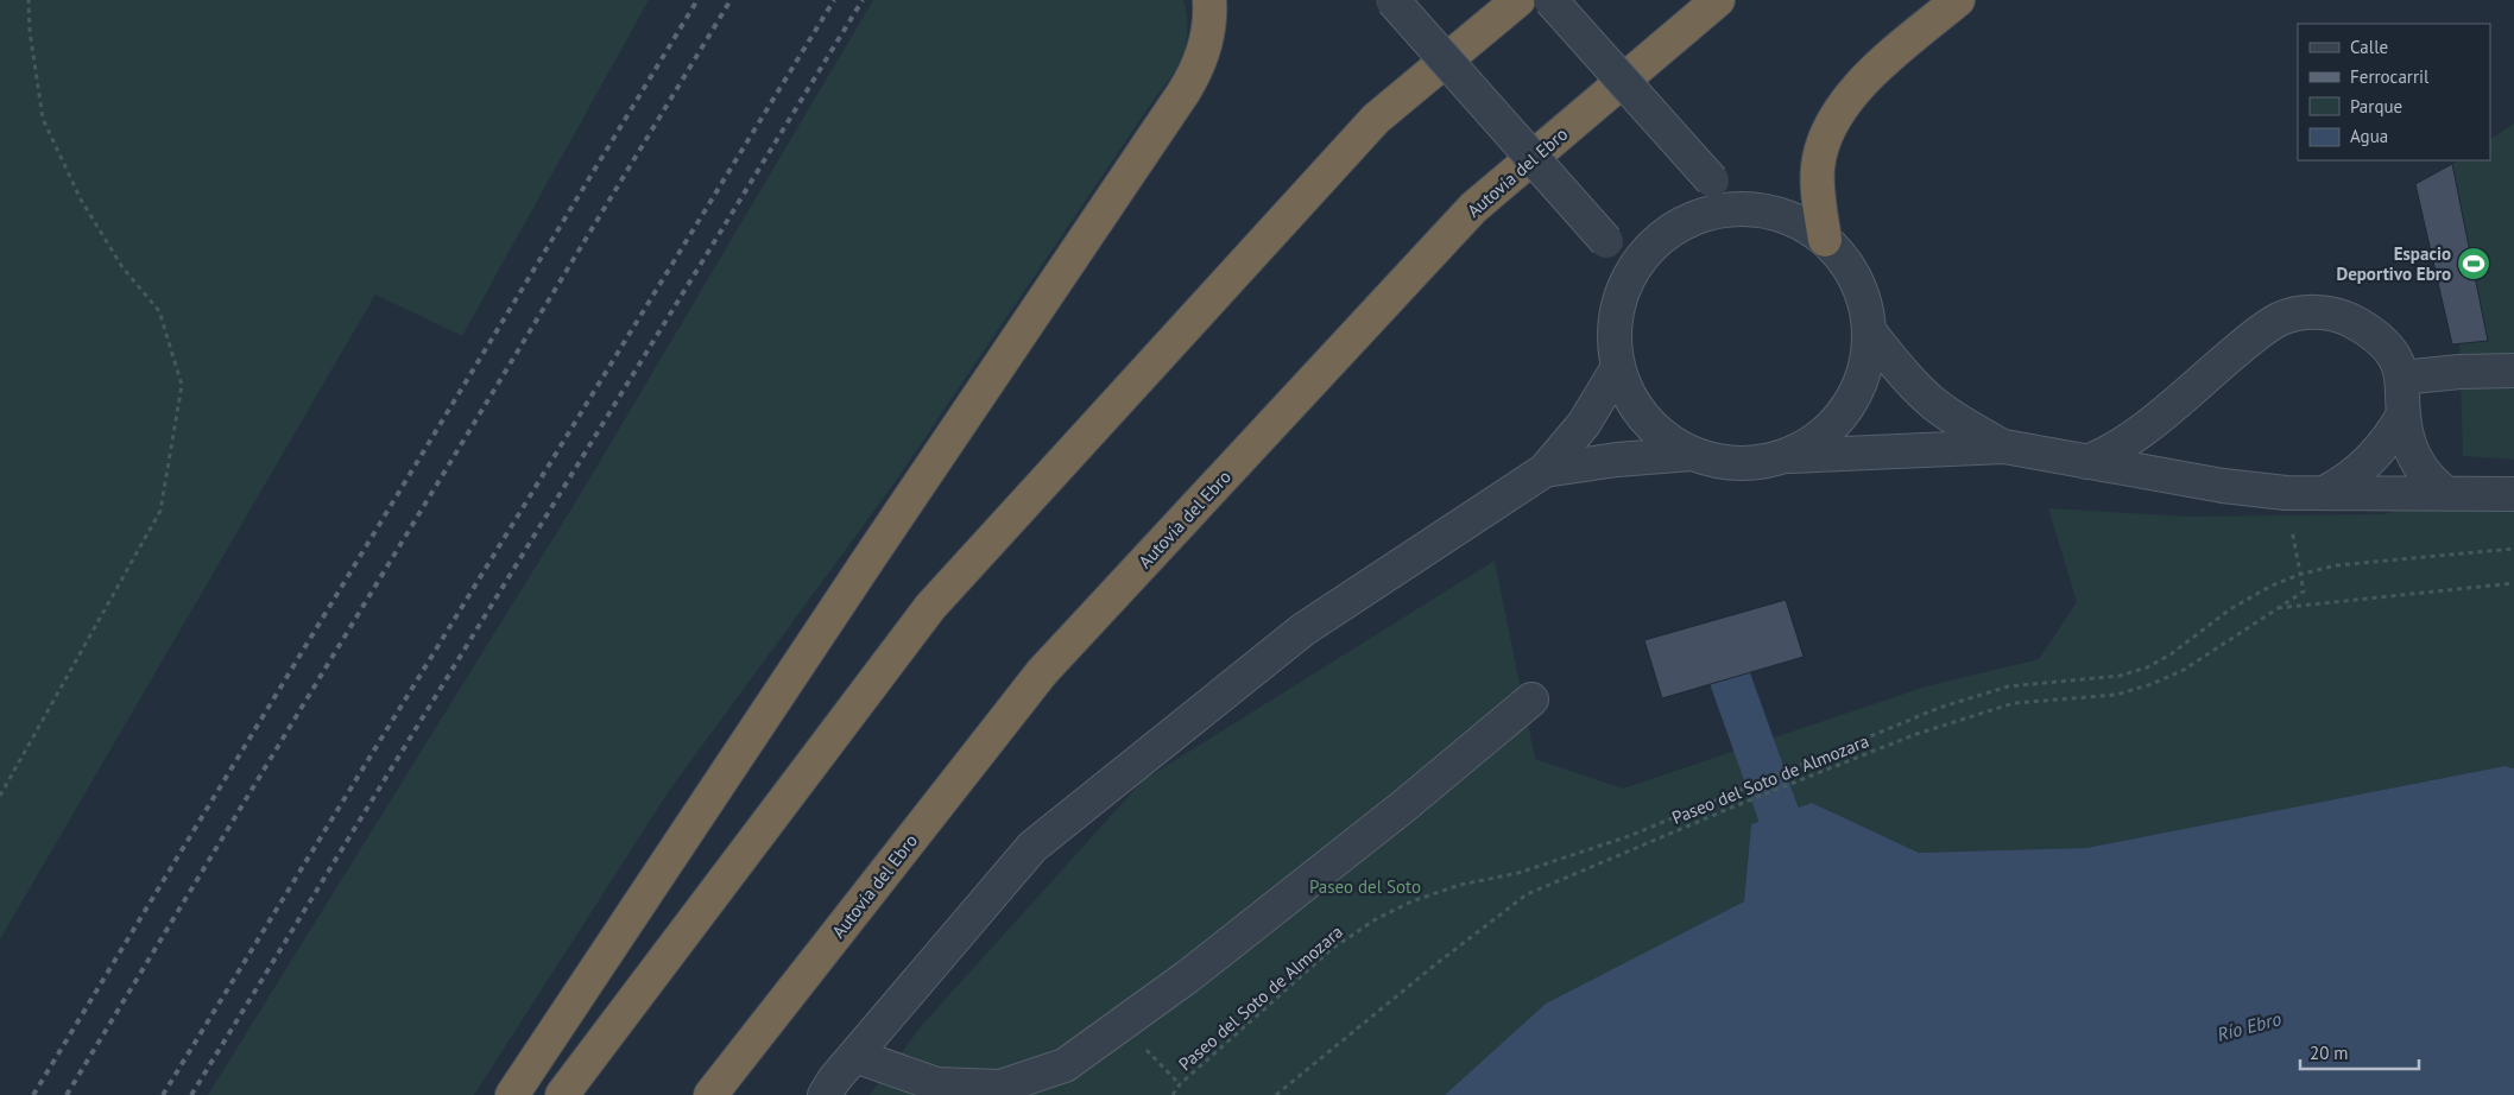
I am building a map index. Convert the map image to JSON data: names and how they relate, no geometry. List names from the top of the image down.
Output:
{
  "streets": {
    "highway": ["Autovía del Ebro"],
    "path": ["Paseo del Soto de Almozara"]
  },
  "water": ["Río Ebro"],
  "parks": ["Paseo del Soto"],
  "places": {
    "sports": ["Espacio Deportivo Ebro"]
  },
  "legend": [
    "Calle",
    "Ferrocarril",
    "Parque",
    "Agua"
  ],
  "scale_bar": "20 m"
}
